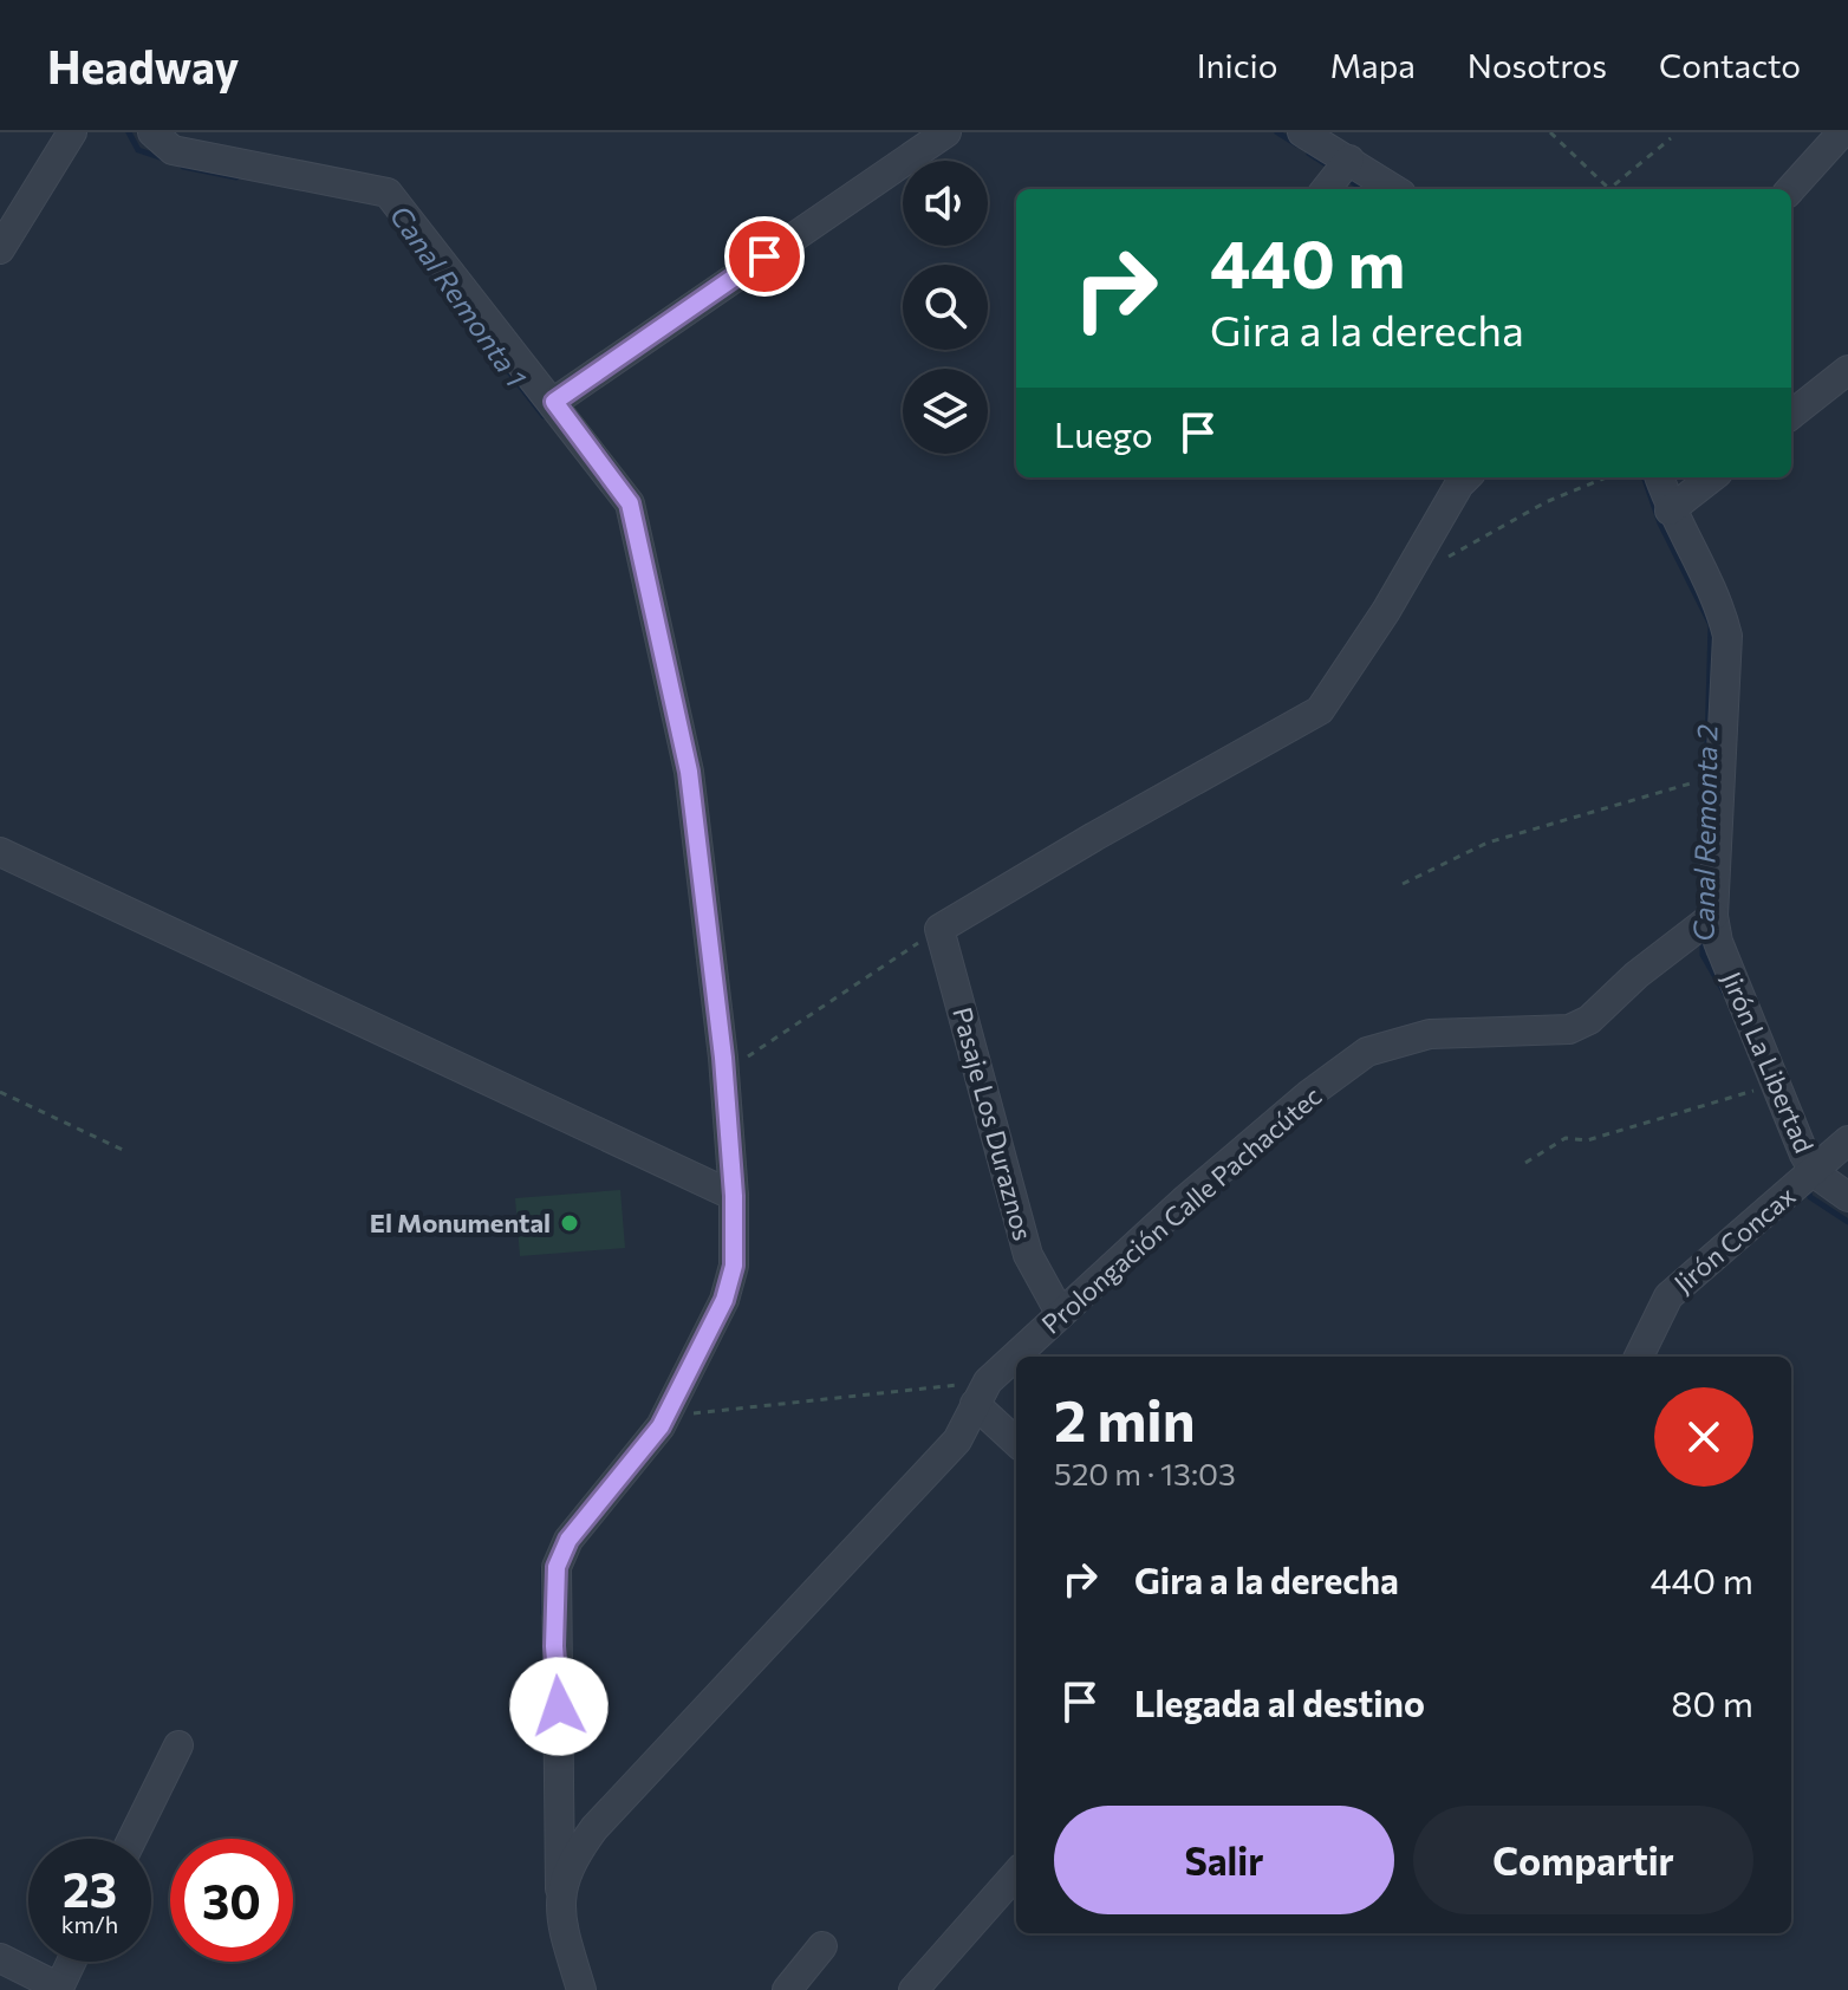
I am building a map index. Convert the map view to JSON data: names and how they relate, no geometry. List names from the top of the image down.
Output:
{
  "streets": {
    "street": [
      "Jirón La Libertad",
      "Pasaje Los Duraznos",
      "Prolongación Calle Pachacútec",
      "Jirón Concax"
    ]
  },
  "crossings": [
    ["Jirón La Libertad", "Prolongación Calle Pachacútec"],
    ["Jirón La Libertad", "Jirón Concax"],
    ["Pasaje Los Duraznos", "Prolongación Calle Pachacútec"]
  ],
  "water": ["Canal Remonta 1", "Canal Remonta 2"],
  "places": ["El Monumental"],
  "page": {
    "header": "Headway",
    "nav": [
      "Inicio",
      "Mapa",
      "Nosotros",
      "Contacto"
    ],
    "turn": ["440 m", "Gira a la derecha"],
    "then": "Luego",
    "heading": ["2 min", "520 m · 13:03"],
    "list": [
      {
        "name": "Gira a la derecha",
        "value": "440 m"
      },
      {
        "name": "Llegada al destino",
        "value": "80 m"
      }
    ],
    "buttons": ["Salir", "Compartir"],
    "speed": "23 km/h",
    "limit": "30"
  }
}
